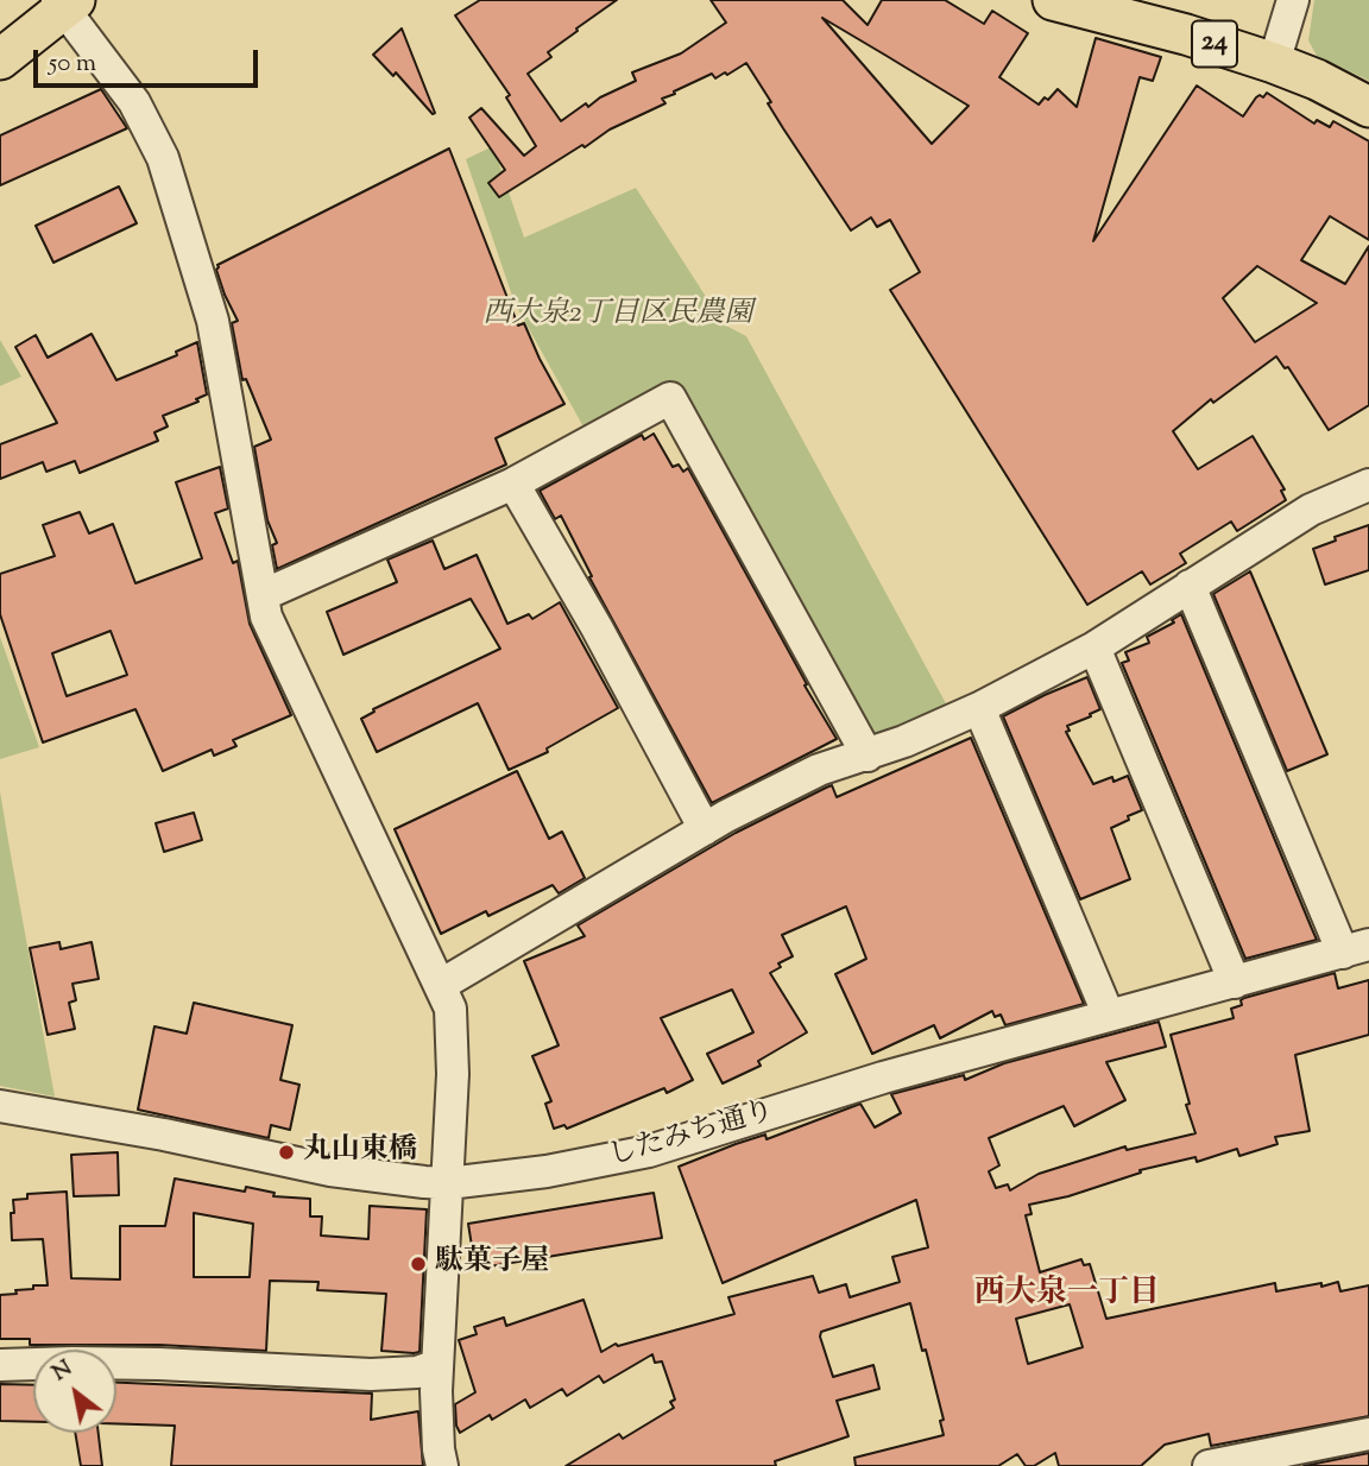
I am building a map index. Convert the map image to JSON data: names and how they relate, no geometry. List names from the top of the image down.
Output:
{
  "streets": {
    "main road": ["24"],
    "street": ["したみち通り"]
  },
  "districts": ["西大泉一丁目"],
  "parks": ["西大泉2丁目区民農園"],
  "places": ["丸山東橋", "駄菓子屋"],
  "scale_bar": "50 m",
  "north": "top left"
}
